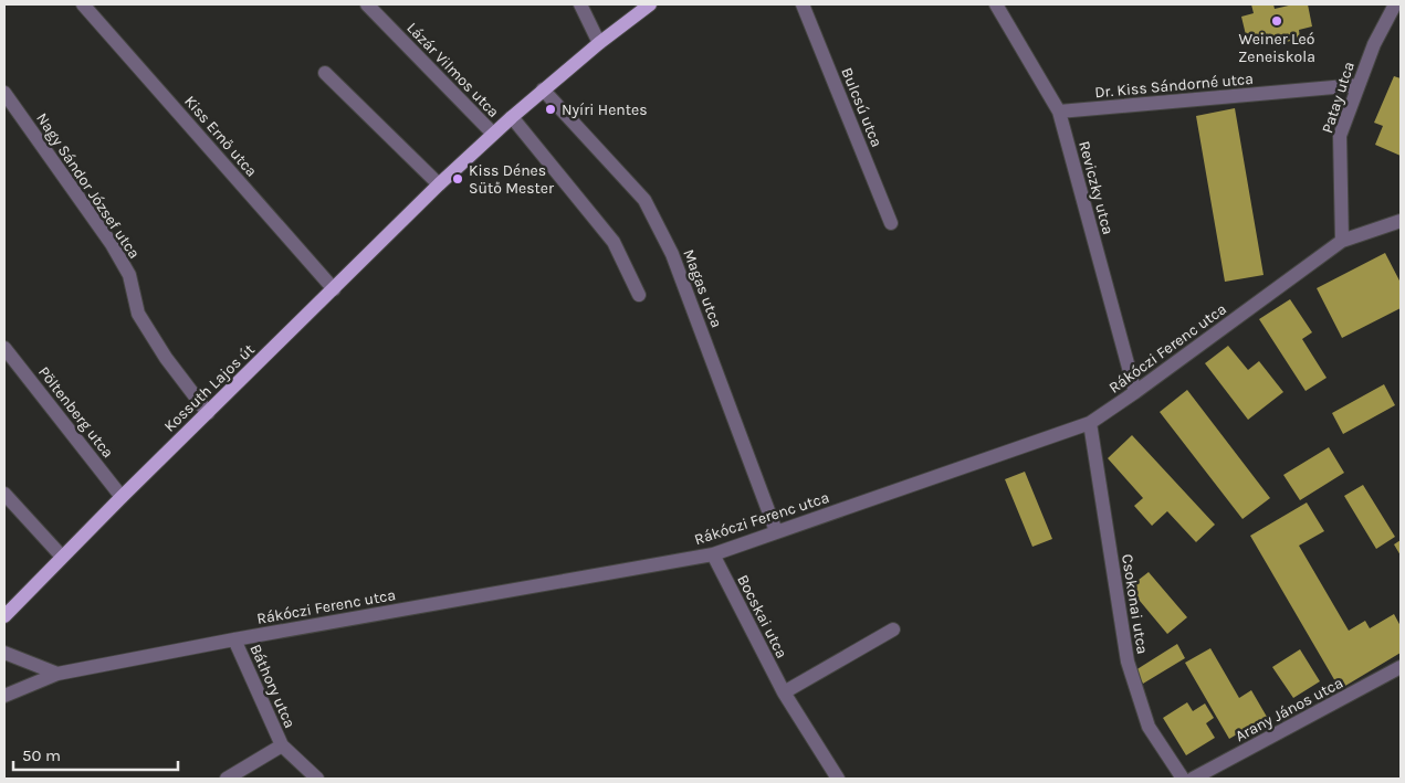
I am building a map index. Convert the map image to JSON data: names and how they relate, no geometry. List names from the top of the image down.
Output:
{
  "streets": {
    "main road": ["Kossuth Lajos út"],
    "street": [
      "Lázár Vilmos utca",
      "Dr. Kiss Sándorné utca",
      "Patay utca",
      "Bulcsú utca",
      "Kiss Ernő utca",
      "Nagy Sándor József utca",
      "Reviczky utca",
      "Magas utca",
      "Rákóczi Ferenc utca",
      "Pöltenberg utca",
      "Csokonai utca",
      "Bocskai utca",
      "Báthory utca",
      "Arany János utca"
    ]
  },
  "crossings": [
    ["Lázár Vilmos utca", "Kossuth Lajos út"],
    ["Dr. Kiss Sándorné utca", "Patay utca"],
    ["Dr. Kiss Sándorné utca", "Reviczky utca"],
    ["Patay utca", "Rákóczi Ferenc utca"],
    ["Kiss Ernő utca", "Kossuth Lajos út"],
    ["Nagy Sándor József utca", "Kossuth Lajos út"],
    ["Reviczky utca", "Rákóczi Ferenc utca"],
    ["Magas utca", "Rákóczi Ferenc utca"],
    ["Magas utca", "Kossuth Lajos út"],
    ["Rákóczi Ferenc utca", "Csokonai utca"],
    ["Rákóczi Ferenc utca", "Bocskai utca"],
    ["Rákóczi Ferenc utca", "Báthory utca"],
    ["Kossuth Lajos út", "Pöltenberg utca"]
  ],
  "places": ["Weiner Leó Zeneiskola", "Nyíri Hentes", "Kiss Dénes Sütő Mester"],
  "scale_bar": "50 m"
}
